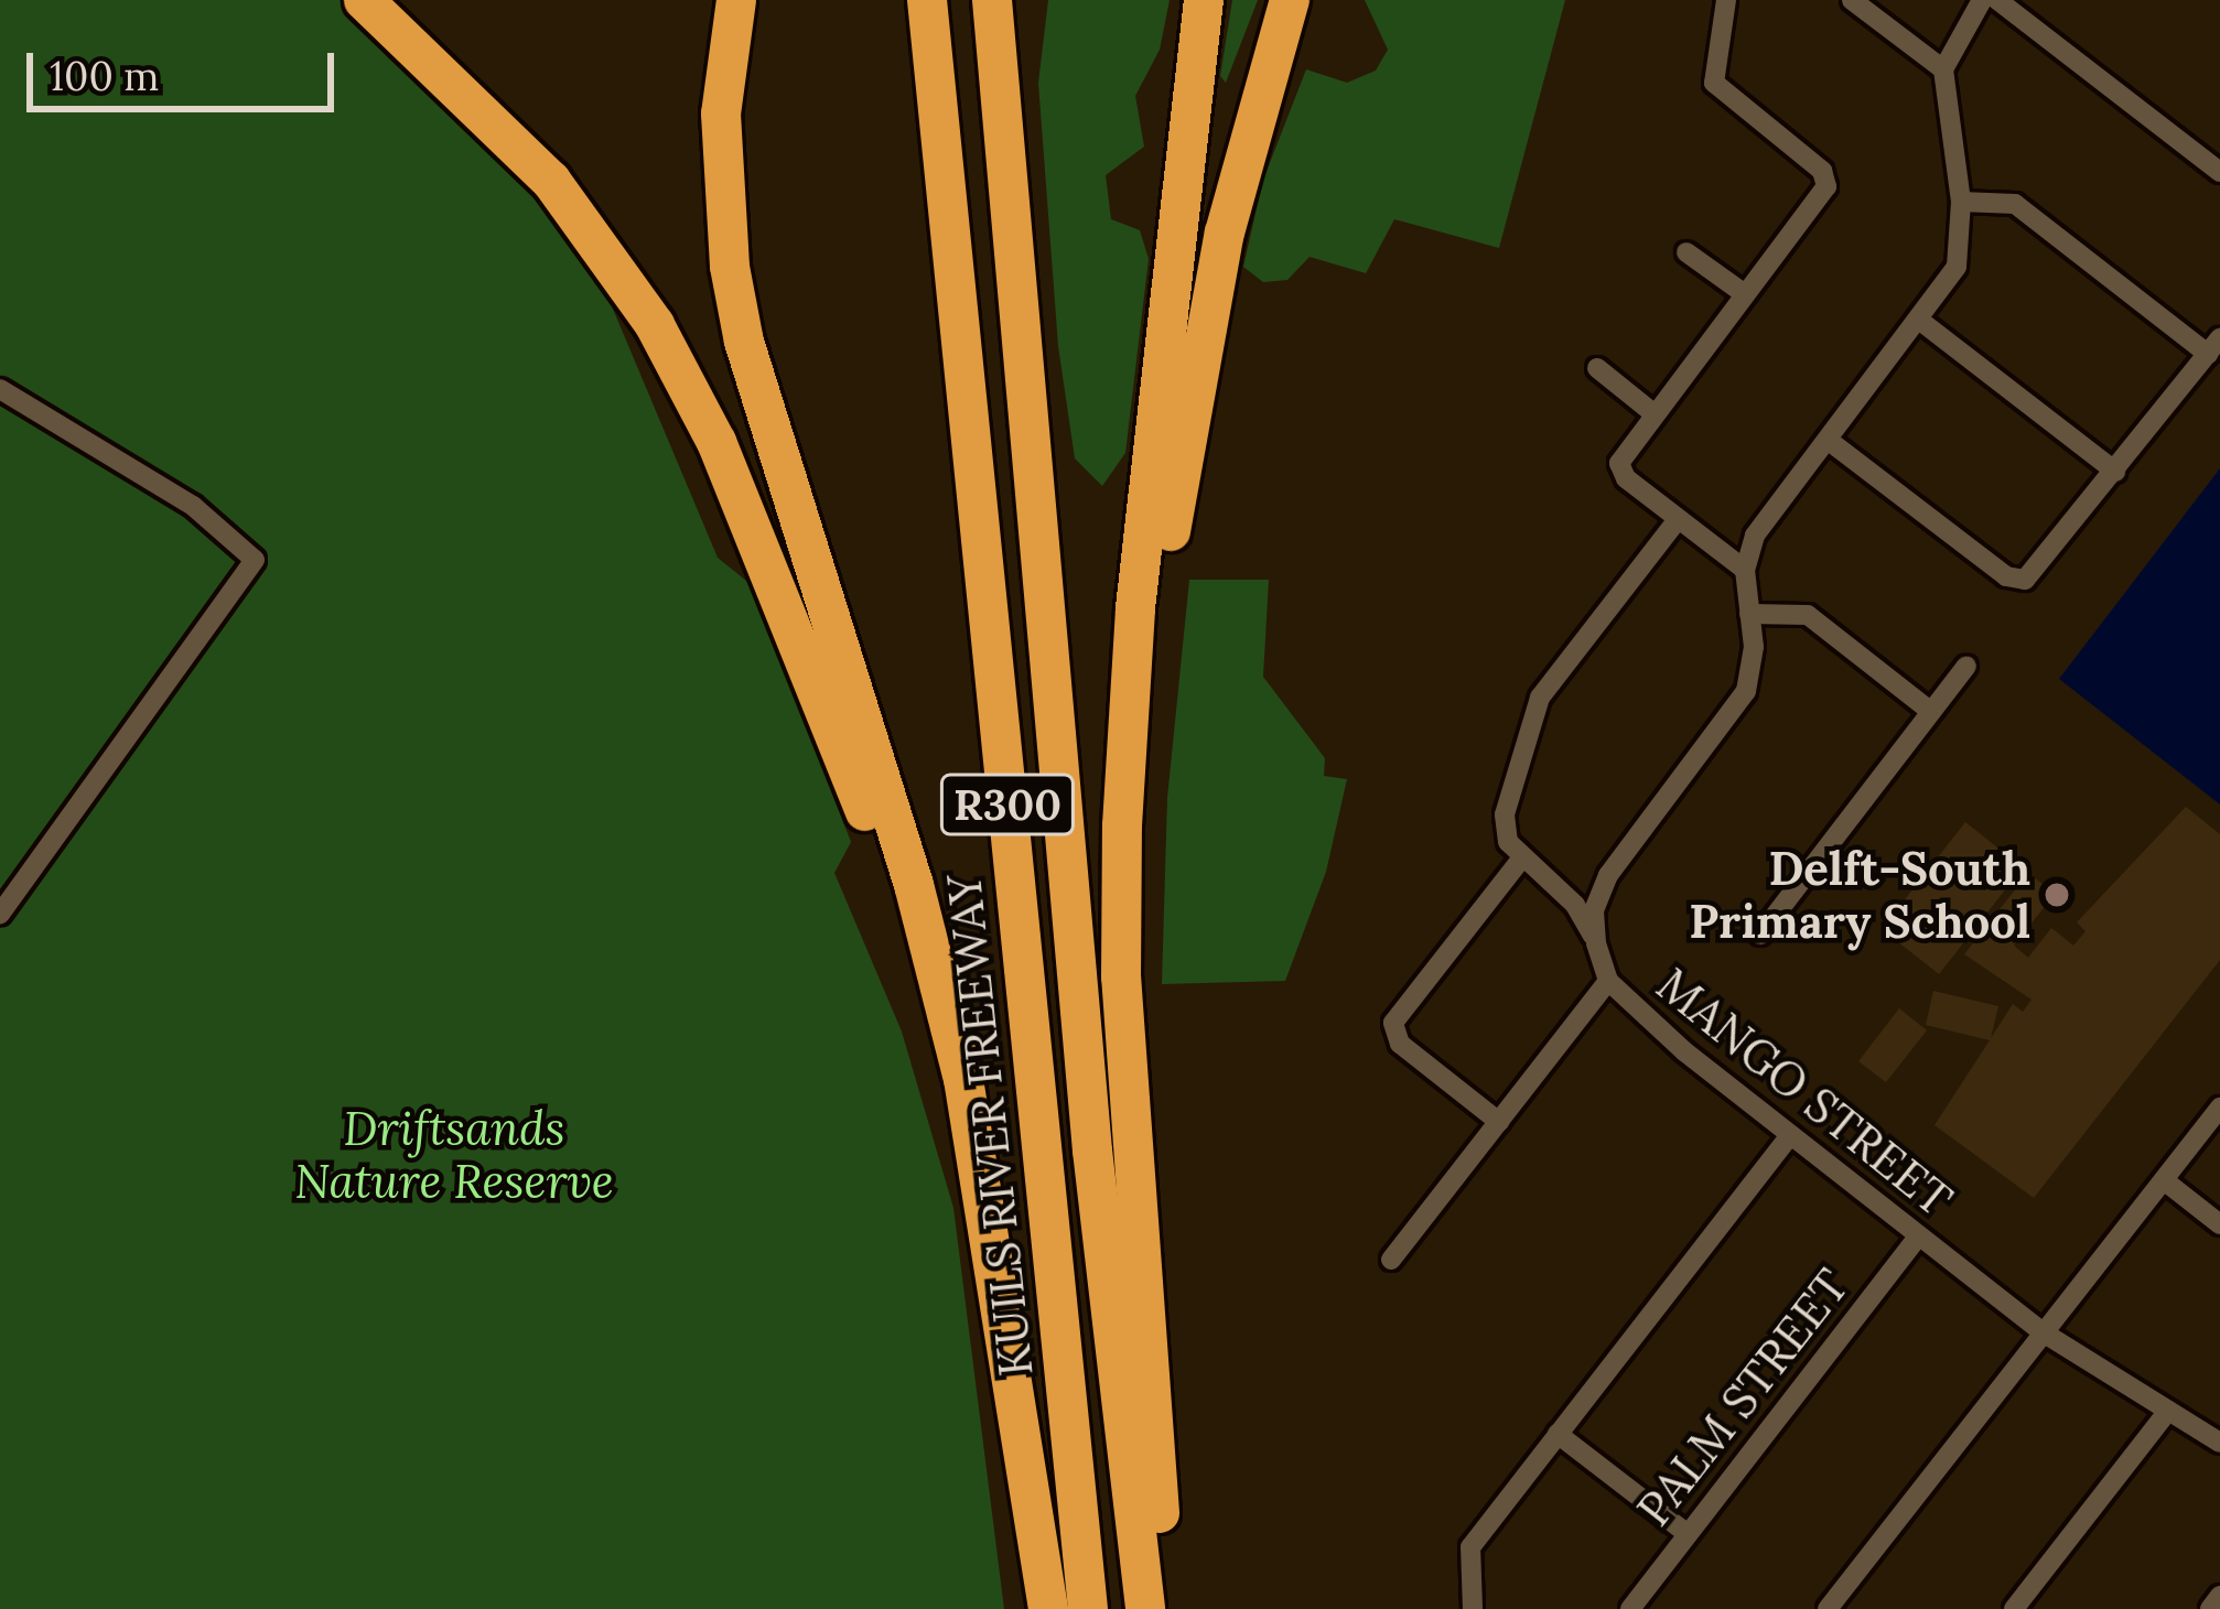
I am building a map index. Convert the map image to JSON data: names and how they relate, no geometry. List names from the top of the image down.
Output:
{
  "streets": {
    "highway": ["R300", "KUILS RIVER FREEWAY"],
    "street": ["MANGO STREET", "PALM STREET"]
  },
  "crossings": [
    ["MANGO STREET", "PALM STREET"]
  ],
  "parks": ["Driftsands Nature Reserve"],
  "places": ["Delft-South Primary School"],
  "scale_bar": "100 m"
}
